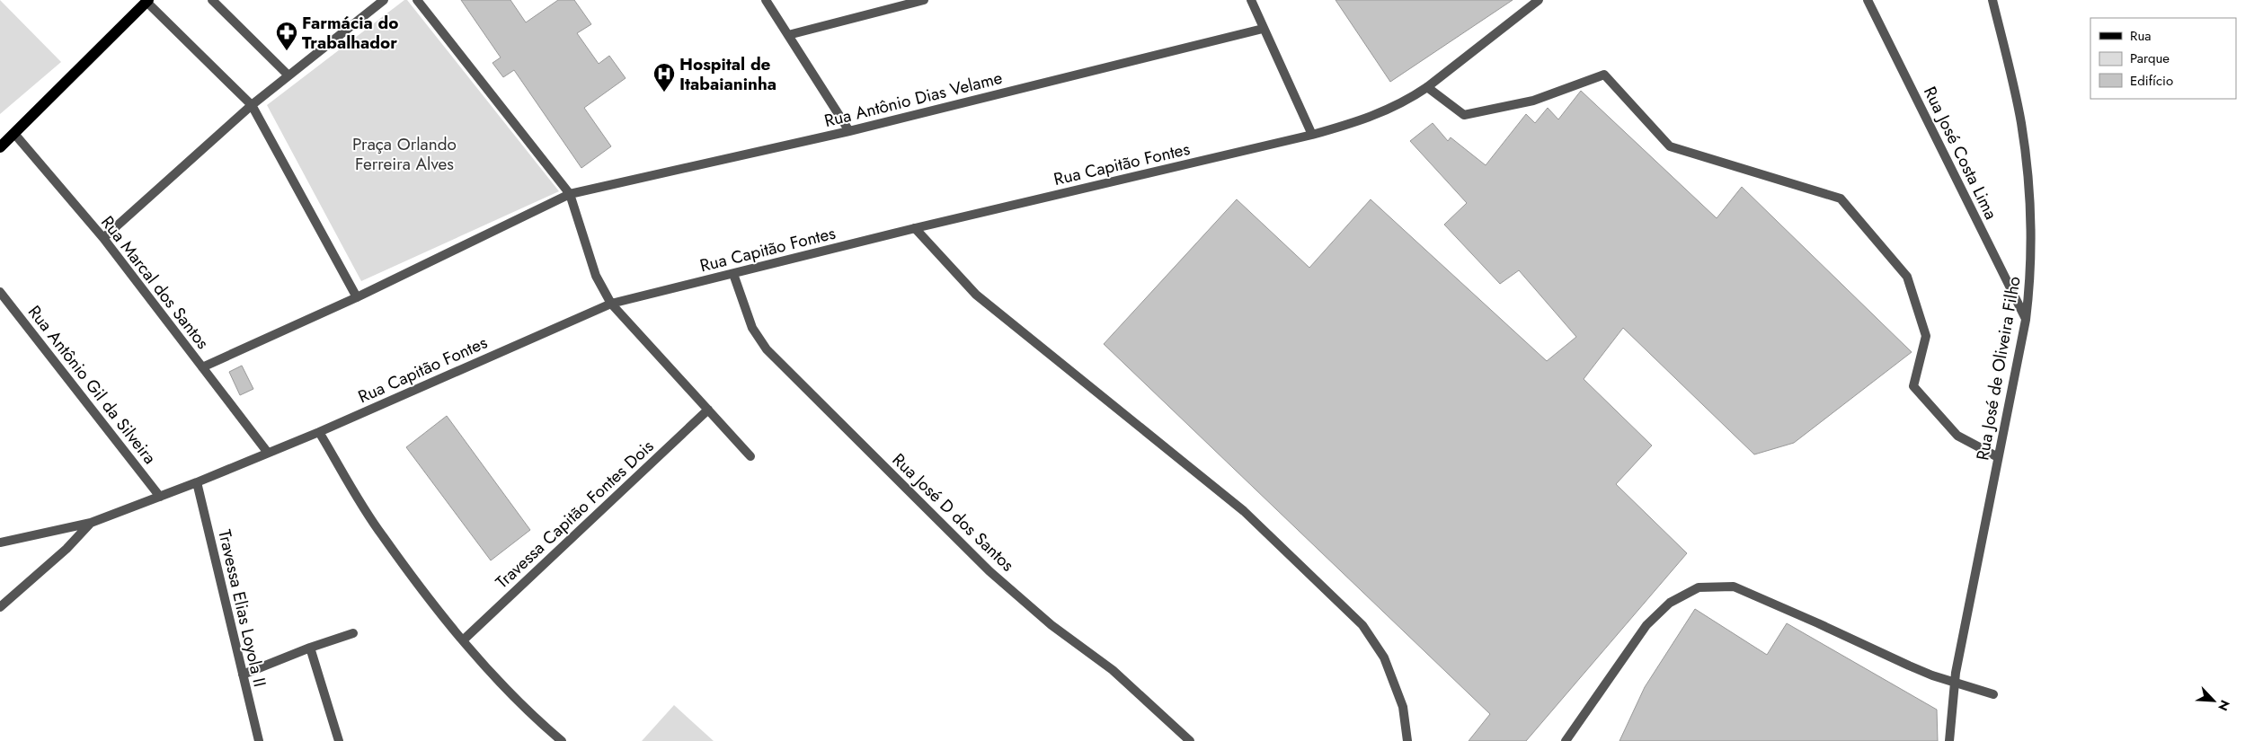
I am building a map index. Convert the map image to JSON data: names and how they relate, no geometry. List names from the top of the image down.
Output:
{
  "streets": {
    "street": [
      "Rua Antônio Dias Velame",
      "Rua José Costa Lima",
      "Rua Capitão Fontes",
      "Rua Marcal dos Santos",
      "Rua José de Oliveira Filho",
      "Rua Antônio Gil da Silveira",
      "Rua José D dos Santos",
      "Travessa Capitão Fontes Dois",
      "Travessa Elias Loyola II"
    ]
  },
  "crossings": [
    ["Rua José Costa Lima", "Rua José de Oliveira Filho"],
    ["Rua Capitão Fontes", "Rua Marcal dos Santos"],
    ["Rua Capitão Fontes", "Rua Antônio Gil da Silveira"],
    ["Rua Capitão Fontes", "Rua José D dos Santos"],
    ["Rua Capitão Fontes", "Travessa Elias Loyola II"]
  ],
  "parks": ["Praça Orlando Ferreira Alves"],
  "places": {
    "pharmacy": ["Farmácia do Trabalhador"],
    "hospital": ["Hospital de Itabaianinha"]
  },
  "legend": ["Rua", "Parque", "Edifício"],
  "north": "bottom right"
}
